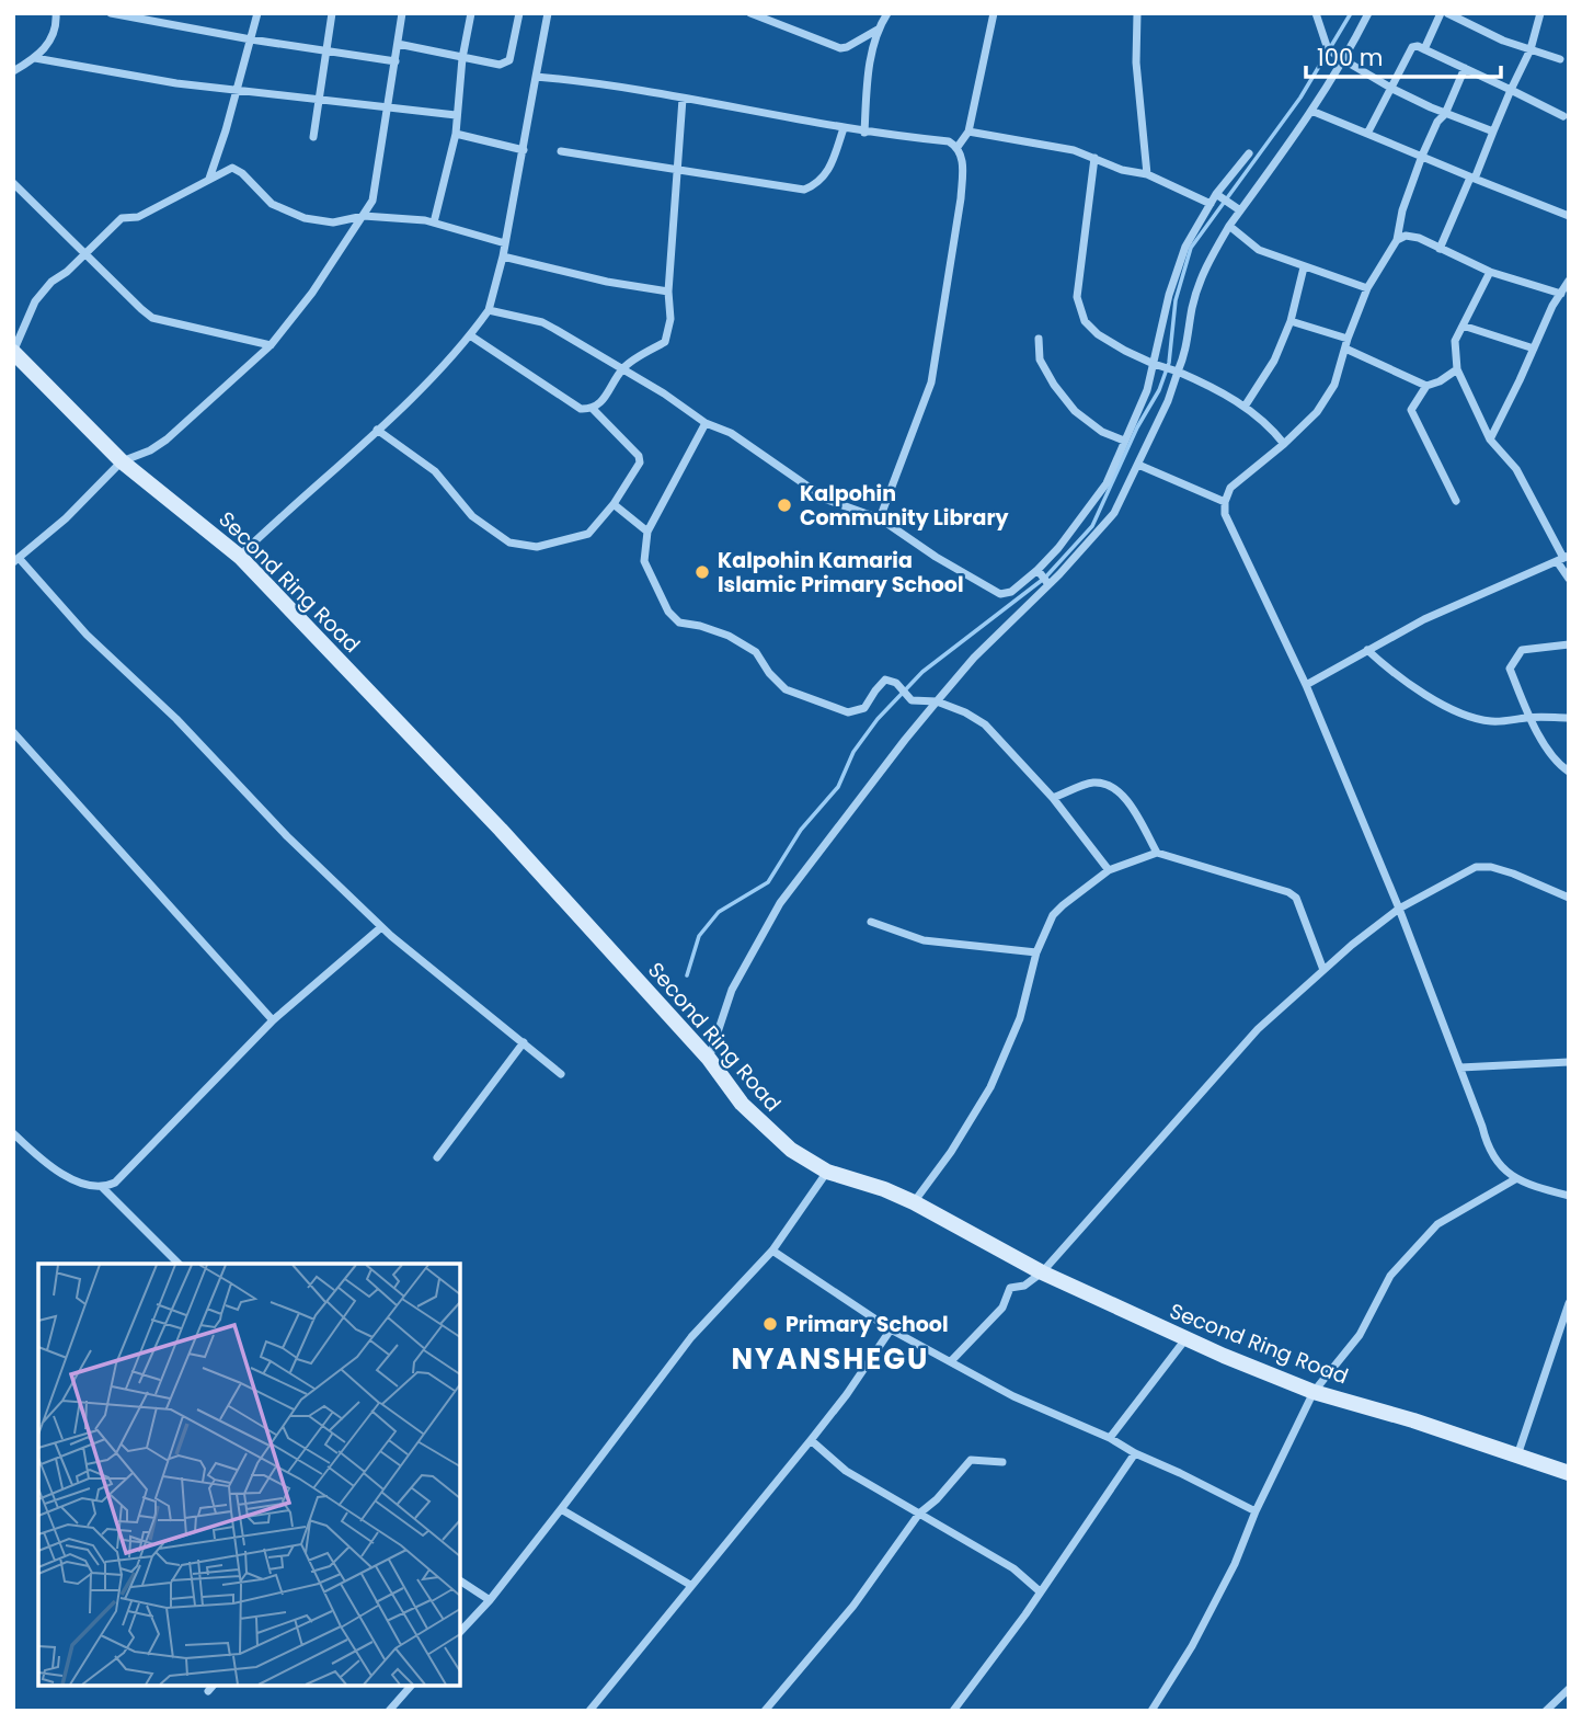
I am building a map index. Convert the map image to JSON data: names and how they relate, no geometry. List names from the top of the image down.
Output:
{
  "streets": {
    "street": ["Second Ring Road"]
  },
  "districts": ["NYANSHEGU"],
  "places": ["Kalpohin Community Library", "Kalpohin Kamaria Islamic Primary School", "Primary School"],
  "scale_bar": "100 m"
}
